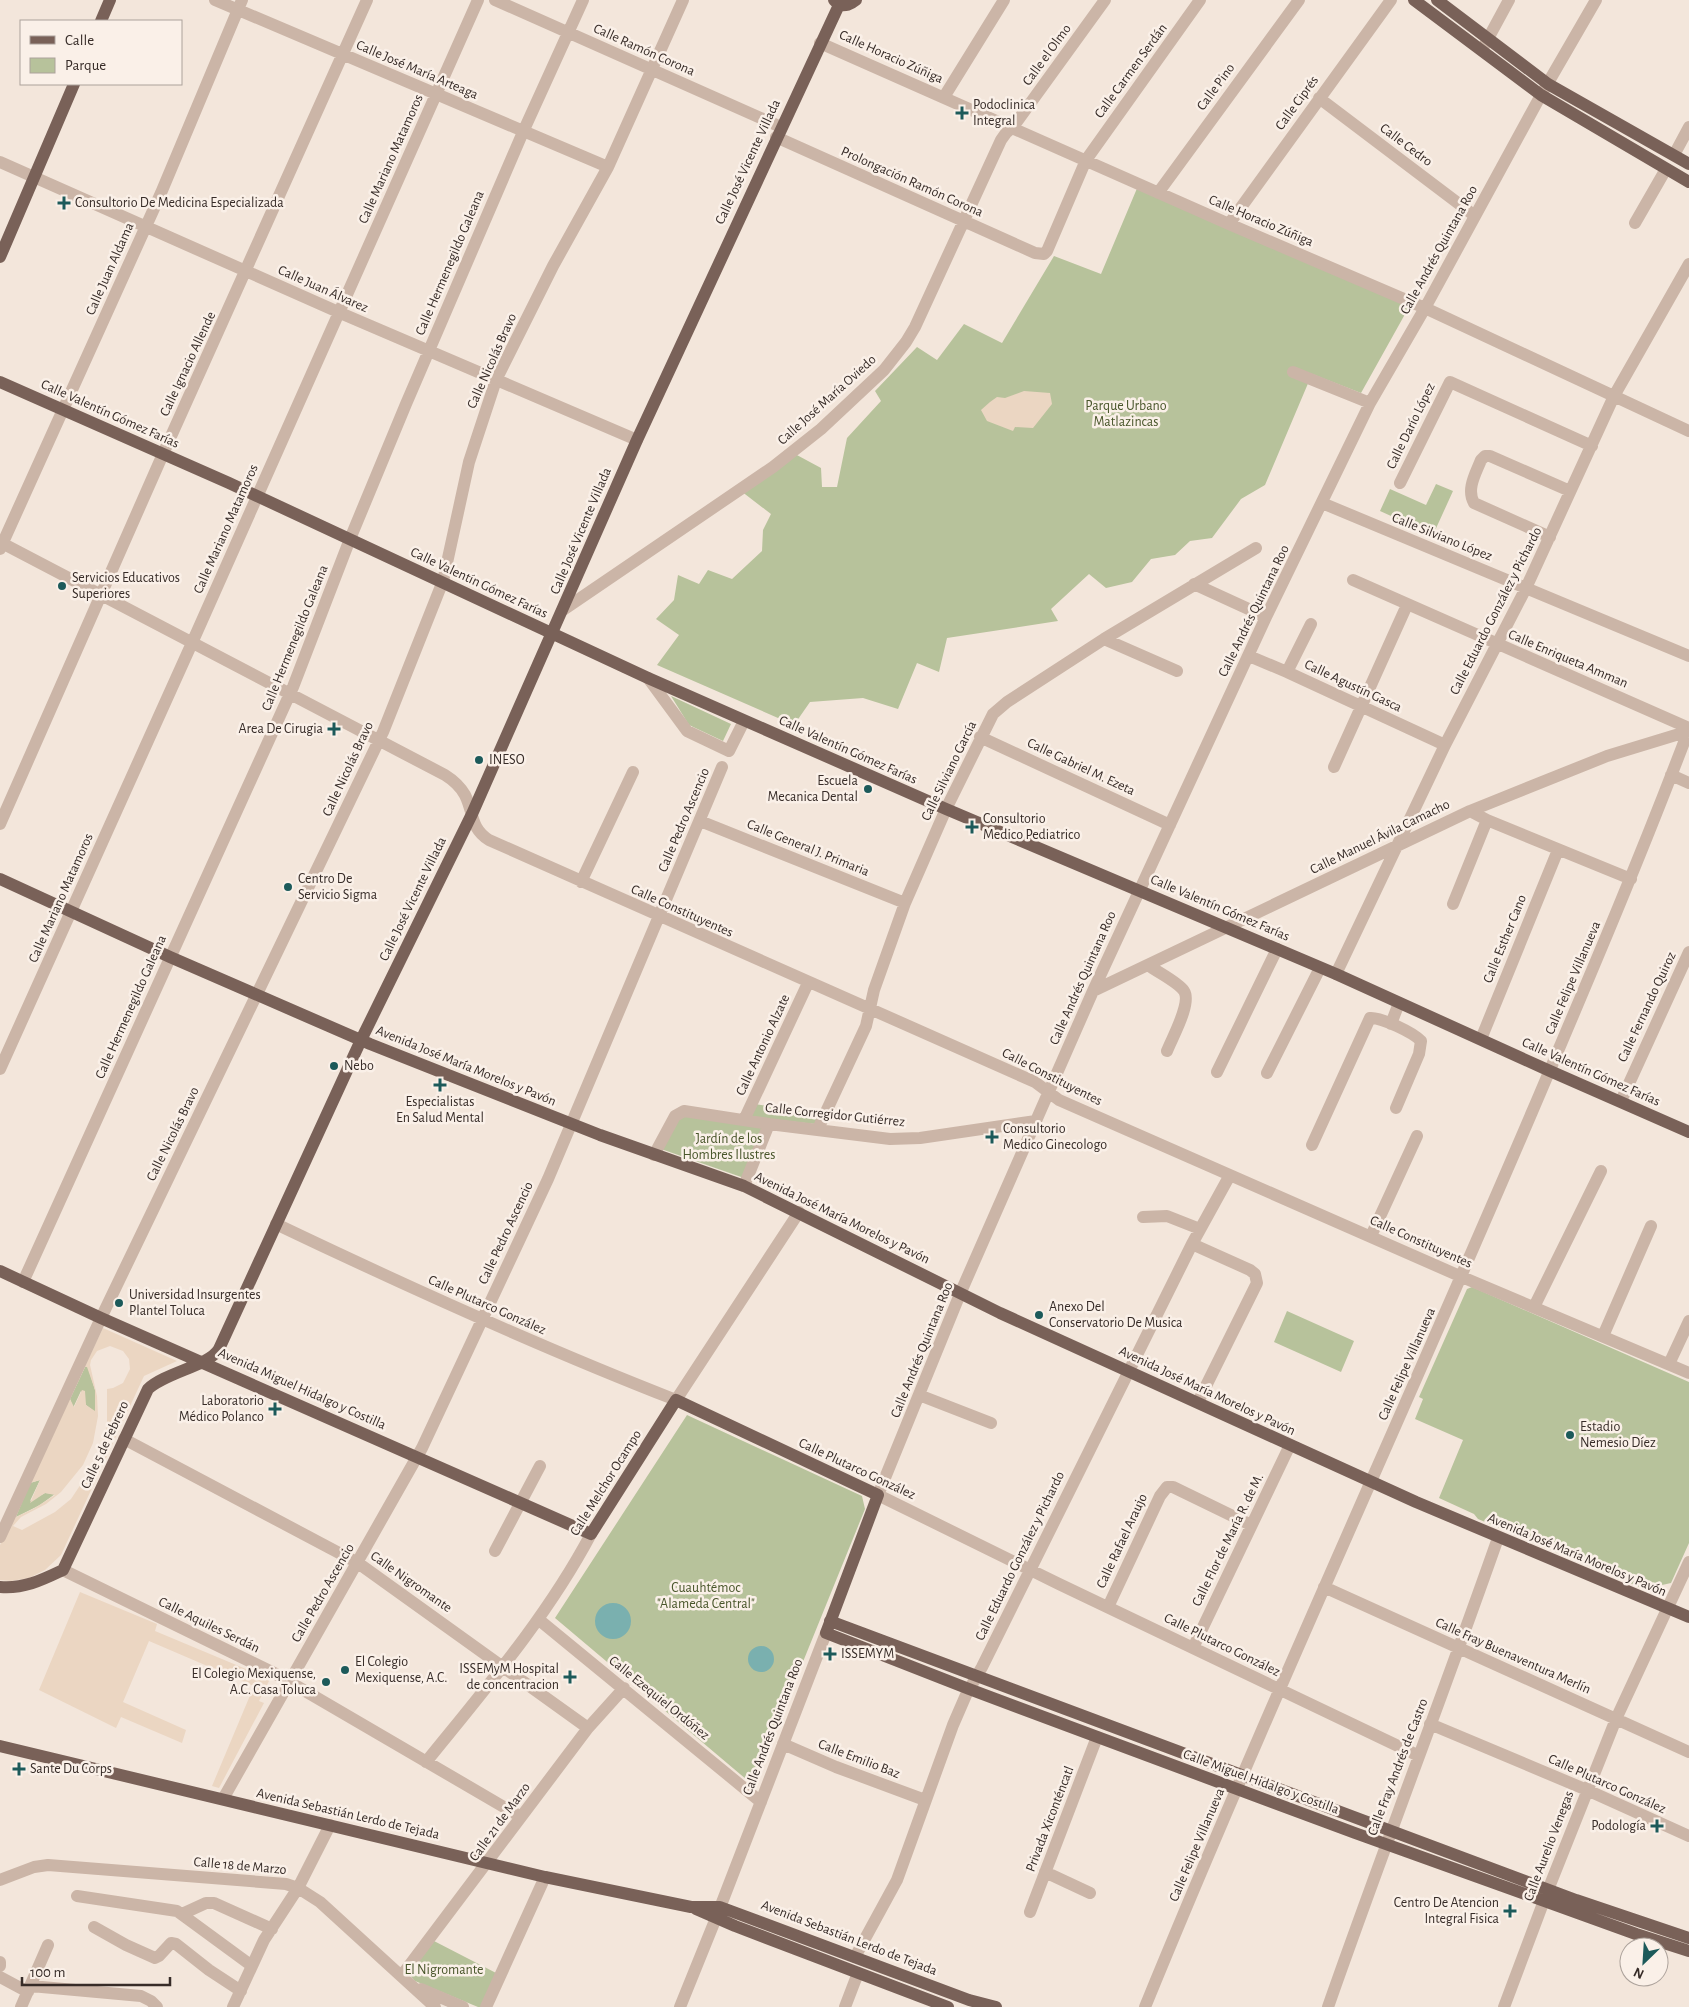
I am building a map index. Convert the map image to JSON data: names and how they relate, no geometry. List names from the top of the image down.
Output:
{
  "streets": {
    "main road": [
      "Calle José Vicente Villada",
      "Calle Andrés Quintana Roo",
      "Calle Valentín Gómez Farías",
      "Avenida José María Morelos y Pavón",
      "Calle Plutarco González",
      "Avenida Miguel Hidalgo y Costilla",
      "Calle 5 de Febrero",
      "Calle Melchor Ocampo",
      "Calle Miguel Hidalgo y Costilla",
      "Avenida Sebastián Lerdo de Tejada"
    ],
    "street": [
      "Calle Ramón Corona",
      "Calle el Olmo",
      "Calle Horacio Zúñiga",
      "Calle José María Arteaga",
      "Calle Carmen Serdán",
      "Calle Pino",
      "Calle Ciprés",
      "Calle Cedro",
      "Calle Mariano Matamoros",
      "Prolongación Ramón Corona",
      "Calle Hermenegildo Galeana",
      "Calle Juan Aldama",
      "Calle Juan Álvarez",
      "Calle Nicolás Bravo",
      "Calle Ignacio Allende",
      "Calle José María Oviedo",
      "Calle Darío López",
      "Calle Silviano López",
      "Calle Eduardo González y Pichardo",
      "Calle Enriqueta Amman",
      "Calle Agustín Gasca",
      "Calle Gabriel M. Ezeta",
      "Calle Silviano García",
      "Calle Pedro Ascencio",
      "Calle Manuel Ávila Camacho",
      "Calle General J. Primaria",
      "Calle Constituyentes",
      "Calle Esther Cano",
      "Calle Felipe Villanueva",
      "Calle Fernando Quiroz",
      "Calle Antonio Alzate",
      "Calle Corregidor Gutiérrez",
      "Calle Flor de María R. de M.",
      "Calle Rafael Araujo",
      "Calle Nigromante",
      "Calle Aquiles Serdán",
      "Calle Fray Buenaventura Merlín",
      "Calle Ezequiel Ordóñez",
      "Calle Emilio Baz",
      "Calle Fray Andrés de Castro",
      "Privada Xiconténcatl",
      "Calle 21 de Marzo",
      "Calle Aurelio Venegas",
      "Calle 18 de Marzo"
    ]
  },
  "crossings": [
    ["Calle Ramón Corona", "Calle José Vicente Villada"],
    ["Calle Ramón Corona", "Prolongación Ramón Corona"],
    ["Calle Ramón Corona", "Calle Hermenegildo Galeana"],
    ["Calle Ramón Corona", "Calle Nicolás Bravo"],
    ["Calle el Olmo", "Calle Horacio Zúñiga"],
    ["Calle el Olmo", "Calle José María Oviedo"],
    ["Calle Horacio Zúñiga", "Calle Carmen Serdán"],
    ["Calle Horacio Zúñiga", "Calle Pino"],
    ["Calle Horacio Zúñiga", "Calle Ciprés"],
    ["Calle Horacio Zúñiga", "Calle José Vicente Villada"],
    ["Calle Horacio Zúñiga", "Calle Andrés Quintana Roo"],
    ["Calle Horacio Zúñiga", "Calle José María Oviedo"],
    ["Calle Horacio Zúñiga", "Calle Eduardo González y Pichardo"],
    ["Calle José María Arteaga", "Calle Mariano Matamoros"],
    ["Calle José María Arteaga", "Calle Hermenegildo Galeana"],
    ["Calle José María Arteaga", "Calle Juan Aldama"],
    ["Calle José María Arteaga", "Calle Nicolás Bravo"],
    ["Calle José María Arteaga", "Calle Ignacio Allende"],
    ["Calle Carmen Serdán", "Prolongación Ramón Corona"],
    ["Calle Ciprés", "Calle Cedro"],
    ["Calle Cedro", "Calle Andrés Quintana Roo"],
    ["Calle Mariano Matamoros", "Calle Juan Álvarez"],
    ["Calle Mariano Matamoros", "Calle Valentín Gómez Farías"],
    ["Calle Mariano Matamoros", "Calle Constituyentes"],
    ["Calle Mariano Matamoros", "Avenida José María Morelos y Pavón"],
    ["Calle José Vicente Villada", "Prolongación Ramón Corona"],
    ["Calle José Vicente Villada", "Calle Juan Álvarez"],
    ["Calle José Vicente Villada", "Calle José María Oviedo"],
    ["Calle José Vicente Villada", "Calle Valentín Gómez Farías"],
    ["Calle José Vicente Villada", "Calle Constituyentes"],
    ["Calle José Vicente Villada", "Avenida José María Morelos y Pavón"],
    ["Calle José Vicente Villada", "Calle Plutarco González"],
    ["Calle José Vicente Villada", "Avenida Miguel Hidalgo y Costilla"],
    ["Calle José Vicente Villada", "Calle 5 de Febrero"],
    ["Prolongación Ramón Corona", "Calle José María Oviedo"],
    ["Calle Andrés Quintana Roo", "Calle Valentín Gómez Farías"],
    ["Calle Andrés Quintana Roo", "Calle Silviano López"],
    ["Calle Andrés Quintana Roo", "Calle Agustín Gasca"],
    ["Calle Andrés Quintana Roo", "Calle Gabriel M. Ezeta"],
    ["Calle Andrés Quintana Roo", "Calle Manuel Ávila Camacho"],
    ["Calle Andrés Quintana Roo", "Calle Constituyentes"],
    ["Calle Andrés Quintana Roo", "Avenida José María Morelos y Pavón"],
    ["Calle Andrés Quintana Roo", "Calle Corregidor Gutiérrez"],
    ["Calle Andrés Quintana Roo", "Calle Plutarco González"],
    ["Calle Andrés Quintana Roo", "Calle Ezequiel Ordóñez"],
    ["Calle Andrés Quintana Roo", "Calle Emilio Baz"],
    ["Calle Andrés Quintana Roo", "Calle Miguel Hidalgo y Costilla"],
    ["Calle Andrés Quintana Roo", "Avenida Sebastián Lerdo de Tejada"],
    ["Calle Hermenegildo Galeana", "Calle Juan Álvarez"],
    ["Calle Hermenegildo Galeana", "Calle Valentín Gómez Farías"],
    ["Calle Hermenegildo Galeana", "Calle Constituyentes"],
    ["Calle Hermenegildo Galeana", "Avenida José María Morelos y Pavón"],
    ["Calle Hermenegildo Galeana", "Avenida Miguel Hidalgo y Costilla"],
    ["Calle Juan Aldama", "Calle Juan Álvarez"],
    ["Calle Juan Aldama", "Calle Valentín Gómez Farías"],
    ["Calle Juan Aldama", "Calle Constituyentes"],
    ["Calle Juan Álvarez", "Calle Nicolás Bravo"],
    ["Calle Juan Álvarez", "Calle Ignacio Allende"],
    ["Calle Nicolás Bravo", "Calle Valentín Gómez Farías"],
    ["Calle Nicolás Bravo", "Calle Constituyentes"],
    ["Calle Nicolás Bravo", "Avenida José María Morelos y Pavón"],
    ["Calle Nicolás Bravo", "Avenida Miguel Hidalgo y Costilla"],
    ["Calle Ignacio Allende", "Calle Valentín Gómez Farías"],
    ["Calle Ignacio Allende", "Calle Constituyentes"],
    ["Calle Valentín Gómez Farías", "Calle Eduardo González y Pichardo"],
    ["Calle Valentín Gómez Farías", "Calle Silviano García"],
    ["Calle Valentín Gómez Farías", "Calle Manuel Ávila Camacho"],
    ["Calle Valentín Gómez Farías", "Calle Esther Cano"],
    ["Calle Valentín Gómez Farías", "Calle Felipe Villanueva"],
    ["Calle Valentín Gómez Farías", "Calle Fernando Quiroz"],
    ["Calle Darío López", "Calle Eduardo González y Pichardo"],
    ["Calle Silviano López", "Calle Eduardo González y Pichardo"],
    ["Calle Eduardo González y Pichardo", "Calle Enriqueta Amman"],
    ["Calle Eduardo González y Pichardo", "Calle Agustín Gasca"],
    ["Calle Eduardo González y Pichardo", "Calle Manuel Ávila Camacho"],
    ["Calle Eduardo González y Pichardo", "Calle Constituyentes"],
    ["Calle Eduardo González y Pichardo", "Avenida José María Morelos y Pavón"],
    ["Calle Eduardo González y Pichardo", "Calle Plutarco González"],
    ["Calle Eduardo González y Pichardo", "Calle Emilio Baz"],
    ["Calle Eduardo González y Pichardo", "Calle Miguel Hidalgo y Costilla"],
    ["Calle Eduardo González y Pichardo", "Avenida Sebastián Lerdo de Tejada"],
    ["Calle Enriqueta Amman", "Calle Manuel Ávila Camacho"],
    ["Calle Enriqueta Amman", "Calle Felipe Villanueva"],
    ["Calle Gabriel M. Ezeta", "Calle Silviano García"],
    ["Calle Silviano García", "Calle General J. Primaria"],
    ["Calle Silviano García", "Calle Constituyentes"],
    ["Calle Silviano García", "Calle Corregidor Gutiérrez"],
    ["Calle Pedro Ascencio", "Calle General J. Primaria"],
    ["Calle Pedro Ascencio", "Calle Constituyentes"],
    ["Calle Pedro Ascencio", "Avenida José María Morelos y Pavón"],
    ["Calle Pedro Ascencio", "Calle Plutarco González"],
    ["Calle Pedro Ascencio", "Avenida Miguel Hidalgo y Costilla"],
    ["Calle Pedro Ascencio", "Calle Nigromante"],
    ["Calle Pedro Ascencio", "Calle Aquiles Serdán"],
    ["Calle Pedro Ascencio", "Avenida Sebastián Lerdo de Tejada"],
    ["Calle Manuel Ávila Camacho", "Calle Felipe Villanueva"],
    ["Calle Constituyentes", "Calle Felipe Villanueva"],
    ["Calle Constituyentes", "Calle Antonio Alzate"],
    ["Calle Felipe Villanueva", "Avenida José María Morelos y Pavón"],
    ["Calle Felipe Villanueva", "Calle Plutarco González"],
    ["Calle Felipe Villanueva", "Calle Fray Buenaventura Merlín"],
    ["Calle Felipe Villanueva", "Calle Miguel Hidalgo y Costilla"],
    ["Calle Antonio Alzate", "Calle Corregidor Gutiérrez"],
    ["Avenida José María Morelos y Pavón", "Calle Corregidor Gutiérrez"],
    ["Avenida José María Morelos y Pavón", "Calle Melchor Ocampo"],
    ["Avenida José María Morelos y Pavón", "Calle Flor de María R. de M."],
    ["Avenida José María Morelos y Pavón", "Calle Fray Andrés de Castro"],
    ["Avenida José María Morelos y Pavón", "Calle Aurelio Venegas"],
    ["Calle Plutarco González", "Calle Melchor Ocampo"],
    ["Calle Plutarco González", "Calle Flor de María R. de M."],
    ["Calle Plutarco González", "Calle Rafael Araujo"],
    ["Calle Plutarco González", "Calle Fray Andrés de Castro"],
    ["Calle Plutarco González", "Calle Aurelio Venegas"],
    ["Avenida Miguel Hidalgo y Costilla", "Calle 5 de Febrero"],
    ["Avenida Miguel Hidalgo y Costilla", "Calle Melchor Ocampo"],
    ["Calle 5 de Febrero", "Calle Nigromante"],
    ["Calle 5 de Febrero", "Calle Aquiles Serdán"],
    ["Calle Melchor Ocampo", "Calle Nigromante"],
    ["Calle Melchor Ocampo", "Calle Aquiles Serdán"],
    ["Calle Melchor Ocampo", "Calle Ezequiel Ordóñez"],
    ["Calle Flor de María R. de M.", "Calle Rafael Araujo"],
    ["Calle Nigromante", "Calle 21 de Marzo"],
    ["Calle Aquiles Serdán", "Calle 21 de Marzo"],
    ["Calle Fray Buenaventura Merlín", "Calle Fray Andrés de Castro"],
    ["Calle Fray Buenaventura Merlín", "Calle Aurelio Venegas"],
    ["Calle Ezequiel Ordóñez", "Calle 21 de Marzo"],
    ["Calle Fray Andrés de Castro", "Calle Miguel Hidalgo y Costilla"],
    ["Calle Miguel Hidalgo y Costilla", "Privada Xiconténcatl"],
    ["Calle Miguel Hidalgo y Costilla", "Calle Aurelio Venegas"],
    ["Avenida Sebastián Lerdo de Tejada", "Calle 21 de Marzo"],
    ["Calle 21 de Marzo", "Calle 18 de Marzo"]
  ],
  "parks": [
    "Parque Urbano Matlazincas",
    "Jardín de los Hombres Ilustres",
    "Cuauhtémoc \"Alameda Central\"",
    "El Nigromante"
  ],
  "places": {
    "health": [
      "Podoclinica Integral",
      "Consultorio De Medicina Especializada",
      "Area De Cirugia",
      "Consultorio Medico Pediatrico",
      "Especialistas En Salud Mental",
      "Consultorio Medico Ginecologo",
      "Laboratorio Médico Polanco",
      "ISSEMYM",
      "ISSEMyM Hospital de concentracion",
      "Sante Du Corps",
      "Podología",
      "Centro De Atencion Integral Fisica"
    ],
    "other": [
      "Servicios Educativos Superiores",
      "INESO",
      "Escuela Mecanica Dental",
      "Centro De Servicio Sigma",
      "Nebo",
      "Universidad Insurgentes Plantel Toluca",
      "Anexo Del Conservatorio De Musica",
      "Estadio Nemesio Díez",
      "El Colegio Mexiquense, A.C.",
      "El Colegio Mexiquense, A.C. Casa Toluca"
    ]
  },
  "legend": ["Calle", "Parque"],
  "scale_bar": "100 m",
  "north": "bottom left"
}
